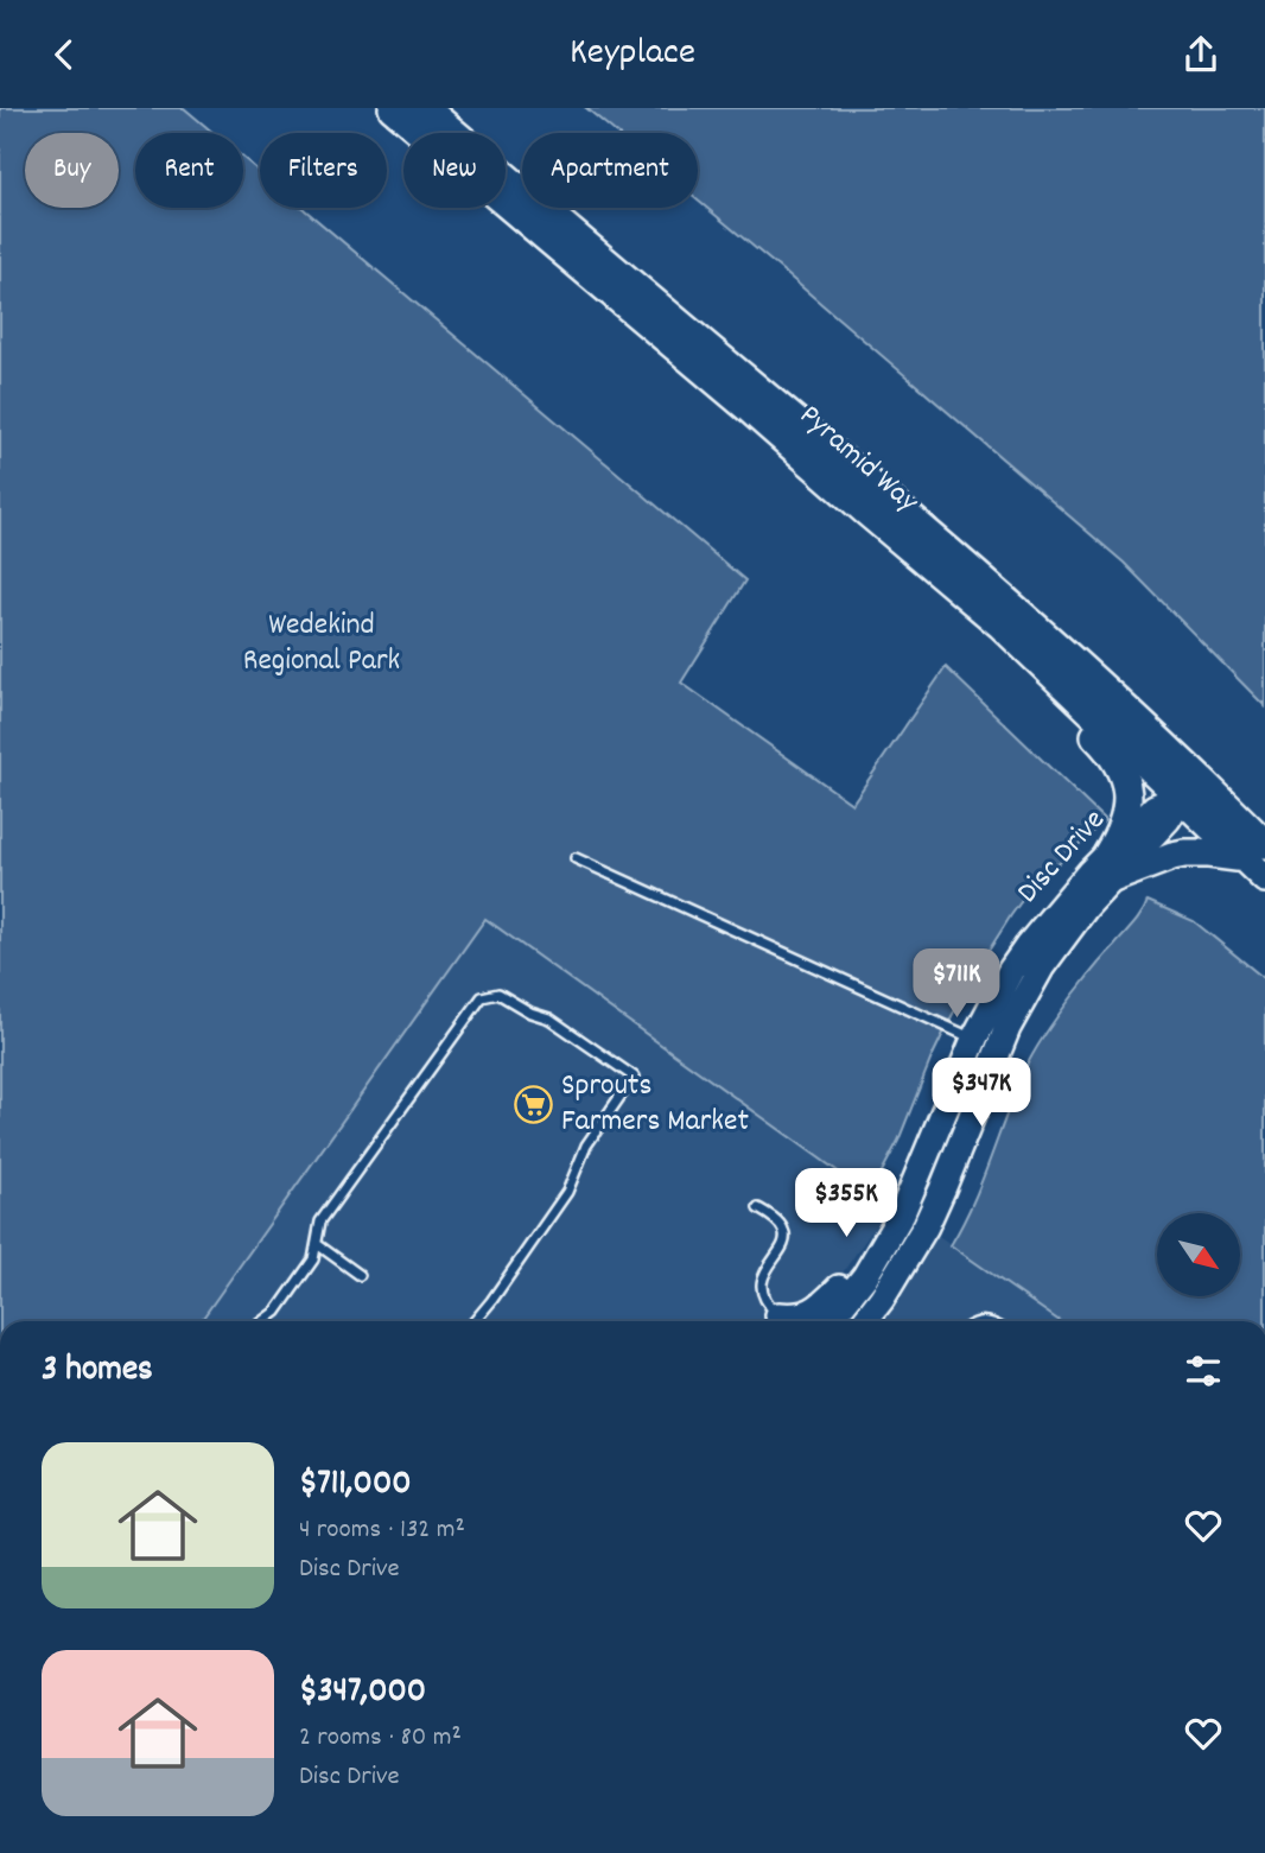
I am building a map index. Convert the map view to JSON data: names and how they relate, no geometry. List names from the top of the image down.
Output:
{
  "streets": {
    "main road": ["Pyramid Way", "Disc Drive"]
  },
  "crossings": [
    ["Pyramid Way", "Disc Drive"]
  ],
  "parks": ["Wedekind Regional Park"],
  "places": {
    "supermarket": ["Sprouts Farmers Market"]
  },
  "north": "bottom right",
  "page": {
    "header": "Keyplace",
    "chip": [
      "Buy",
      "Rent",
      "Filters",
      "New",
      "Apartment"
    ],
    "price": ["$711K", "$347K", "$355K"],
    "heading": "3 homes",
    "list": [
      {
        "name": "$711,000",
        "note": "4 rooms · 132 m² · Disc Drive"
      },
      {
        "name": "$347,000",
        "note": "2 rooms · 80 m² · Disc Drive"
      }
    ]
  }
}
